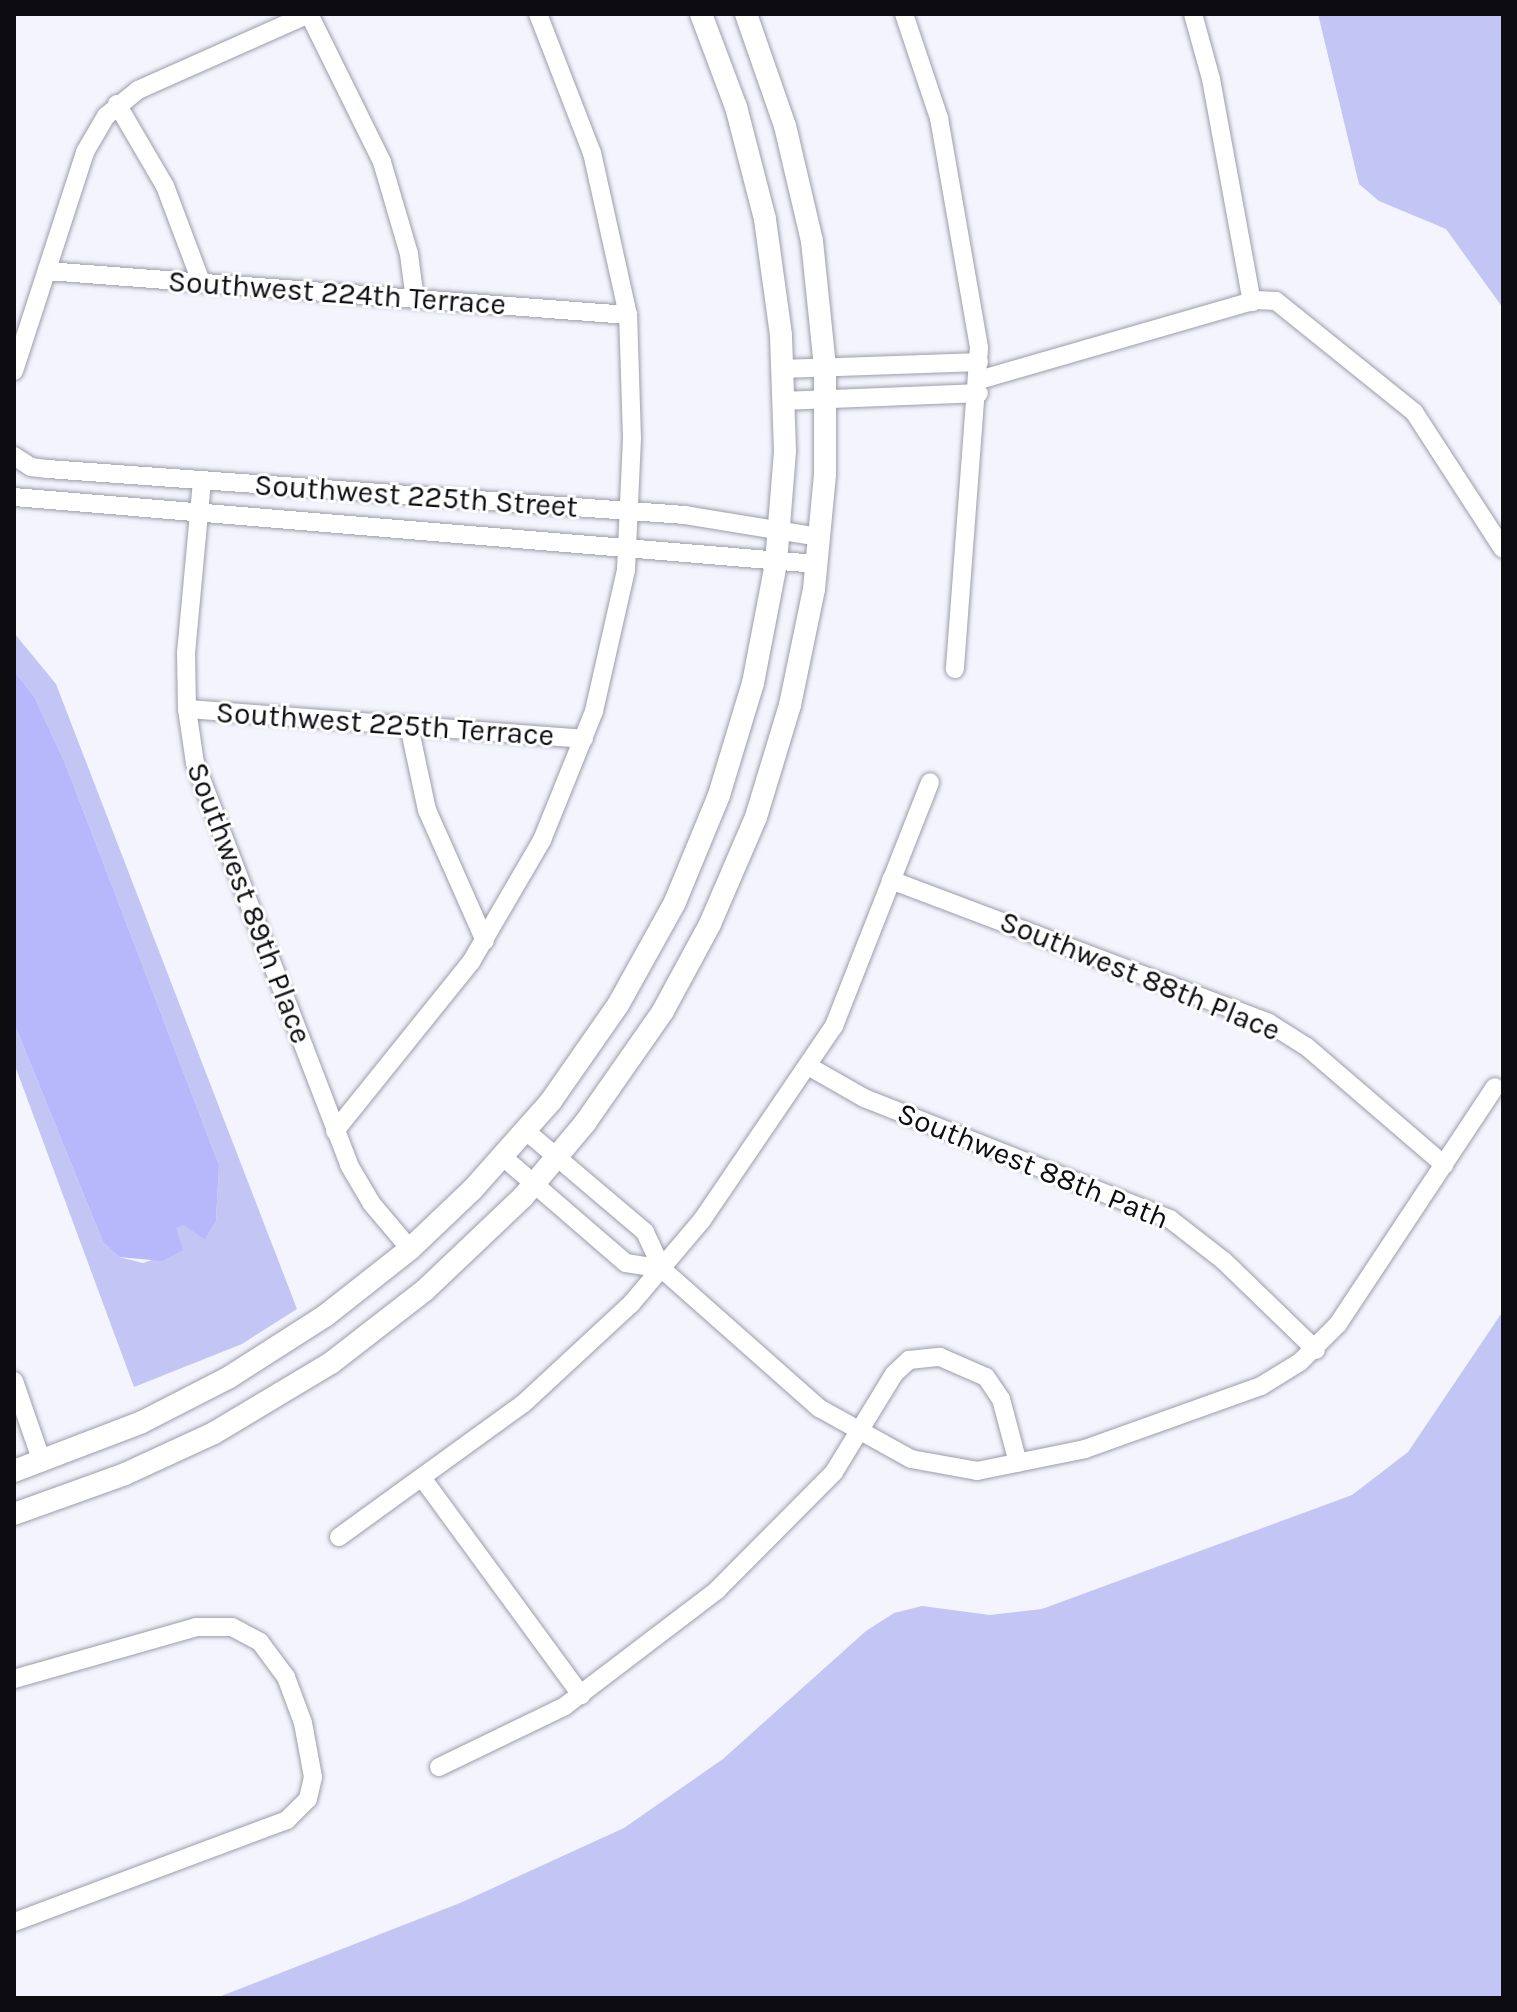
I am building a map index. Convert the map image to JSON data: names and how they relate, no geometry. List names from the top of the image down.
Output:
{
  "streets": {
    "street": [
      "Southwest 224th Terrace",
      "Southwest 225th Street",
      "Southwest 225th Terrace",
      "Southwest 89th Place",
      "Southwest 88th Place",
      "Southwest 88th Path"
    ]
  },
  "crossings": [
    ["Southwest 225th Street", "Southwest 89th Place"],
    ["Southwest 225th Terrace", "Southwest 89th Place"]
  ]
}
